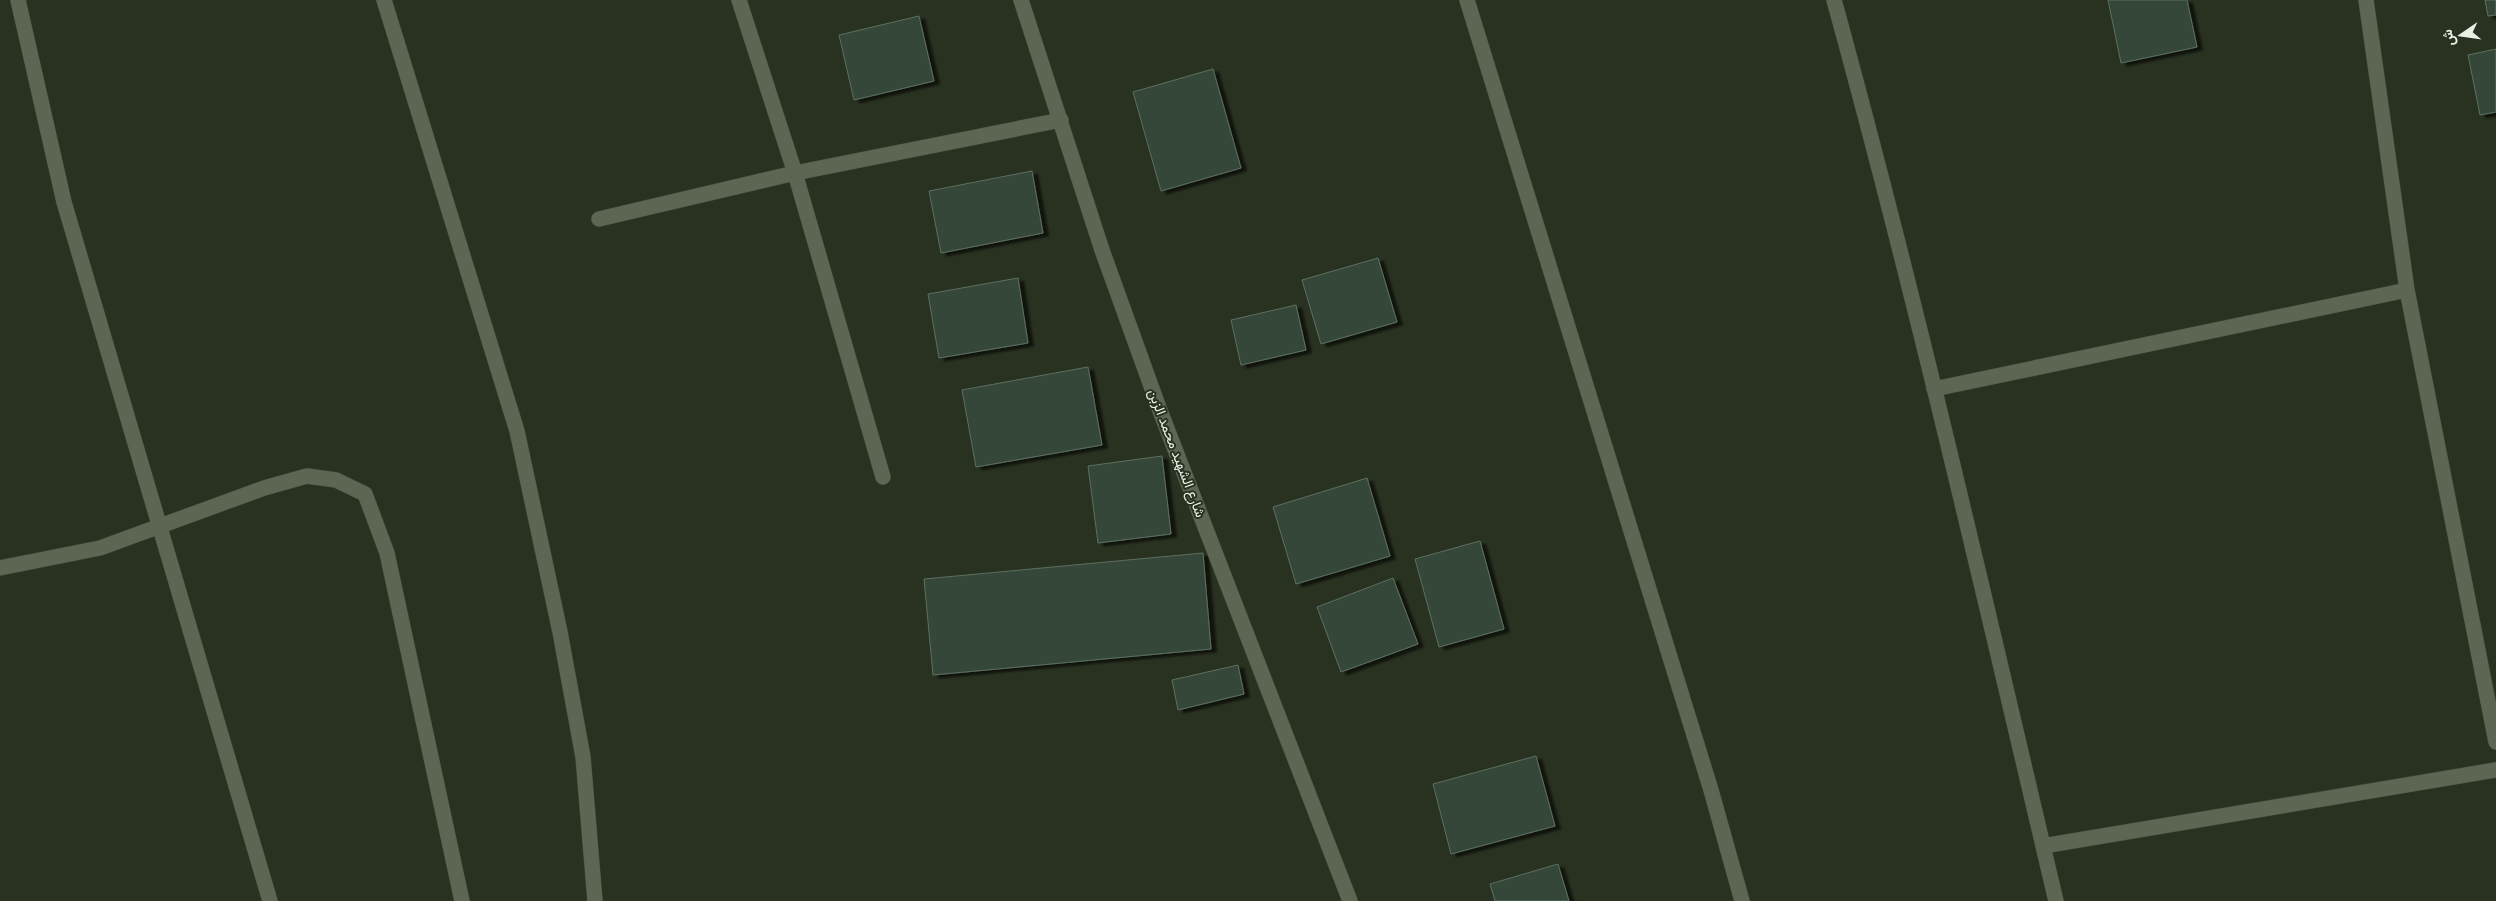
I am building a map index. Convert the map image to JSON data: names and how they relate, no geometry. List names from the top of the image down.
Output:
{
  "streets": {
    "street": ["شارع الشهيد محمد الزبن"]
  },
  "north": "left"
}
